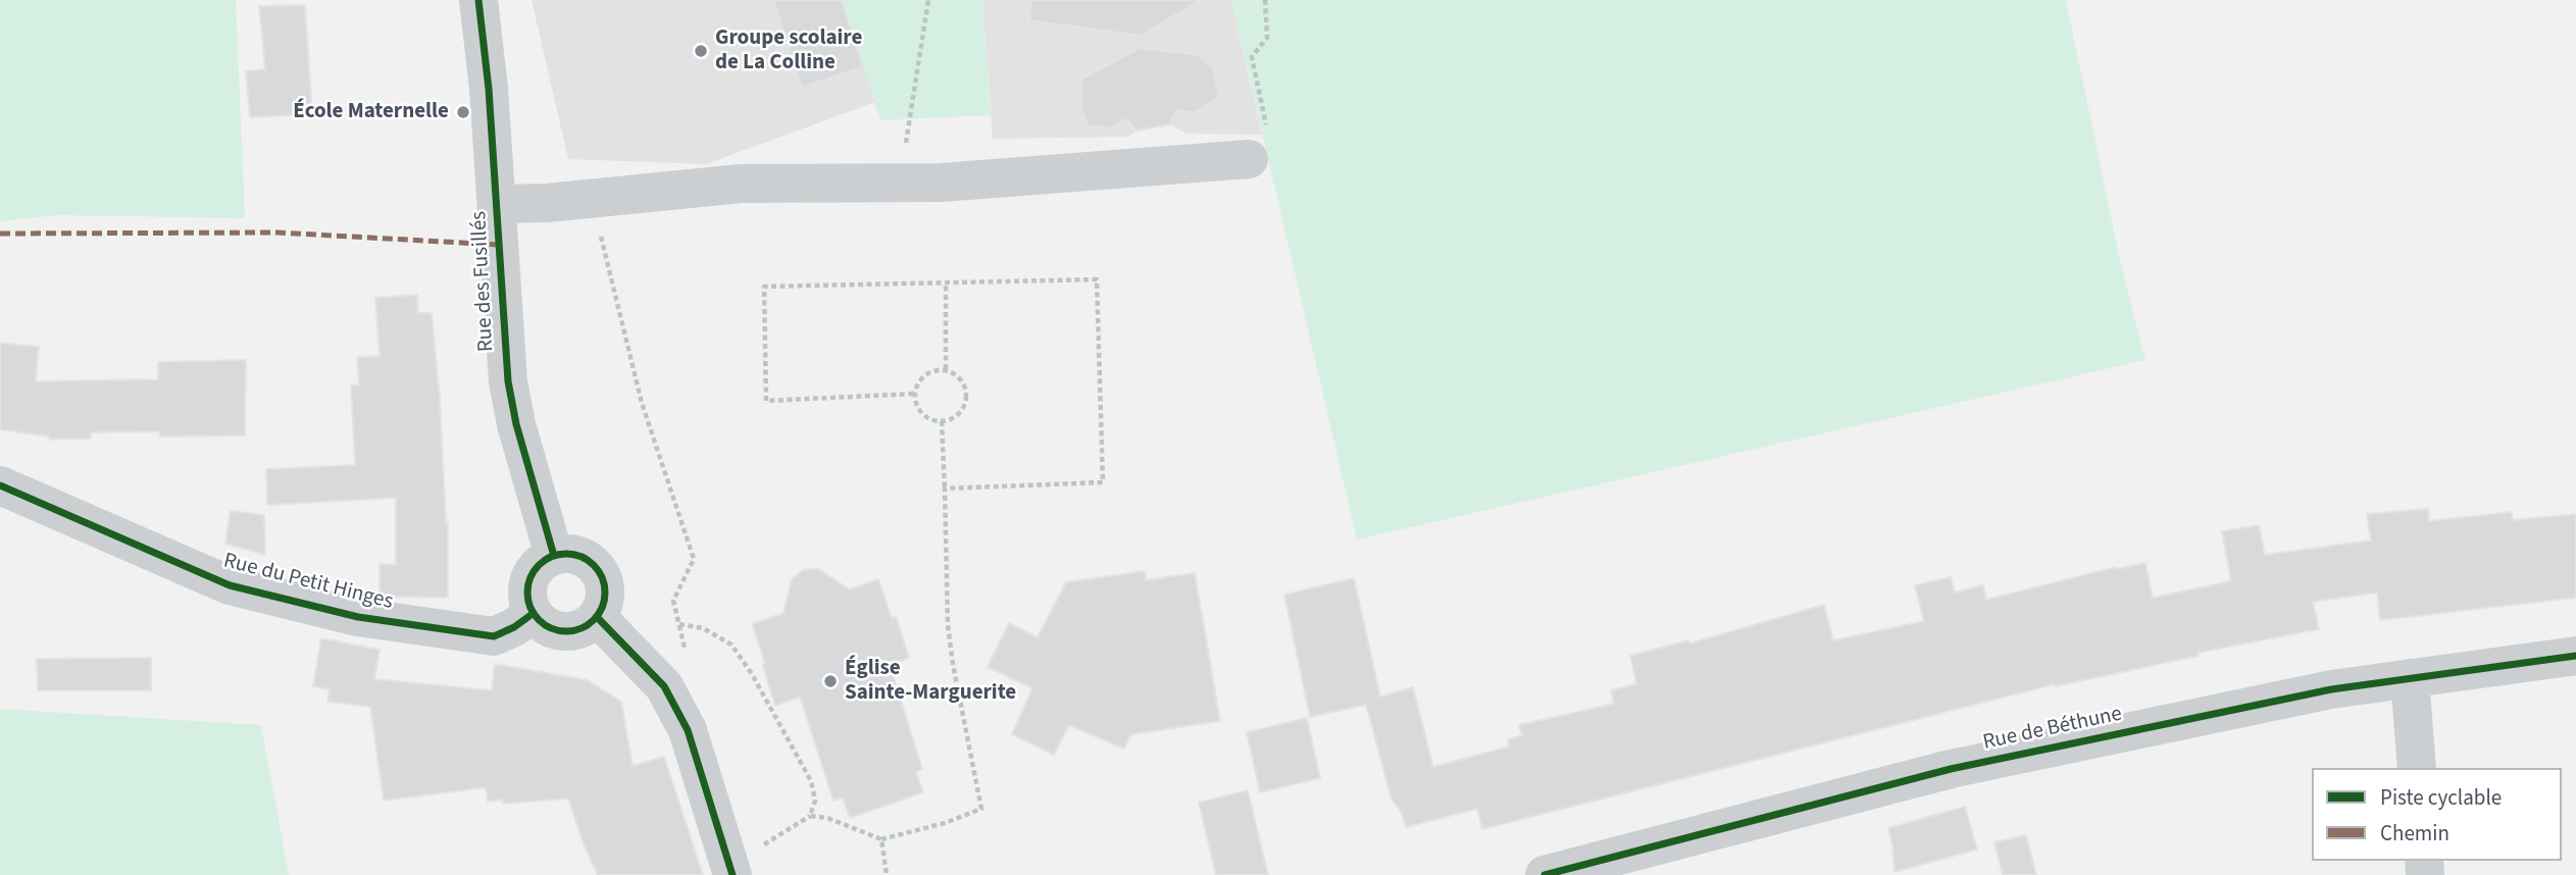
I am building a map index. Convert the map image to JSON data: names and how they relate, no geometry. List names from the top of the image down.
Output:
{
  "streets": {
    "street": ["Rue des Fusillés", "Rue du Petit Hinges", "Rue de Béthune"]
  },
  "crossings": [
    ["Rue des Fusillés", "Rue du Petit Hinges"]
  ],
  "places": ["Groupe scolaire de La Colline", "École Maternelle", "Église Sainte-Marguerite"],
  "legend": ["Piste cyclable", "Chemin"]
}
